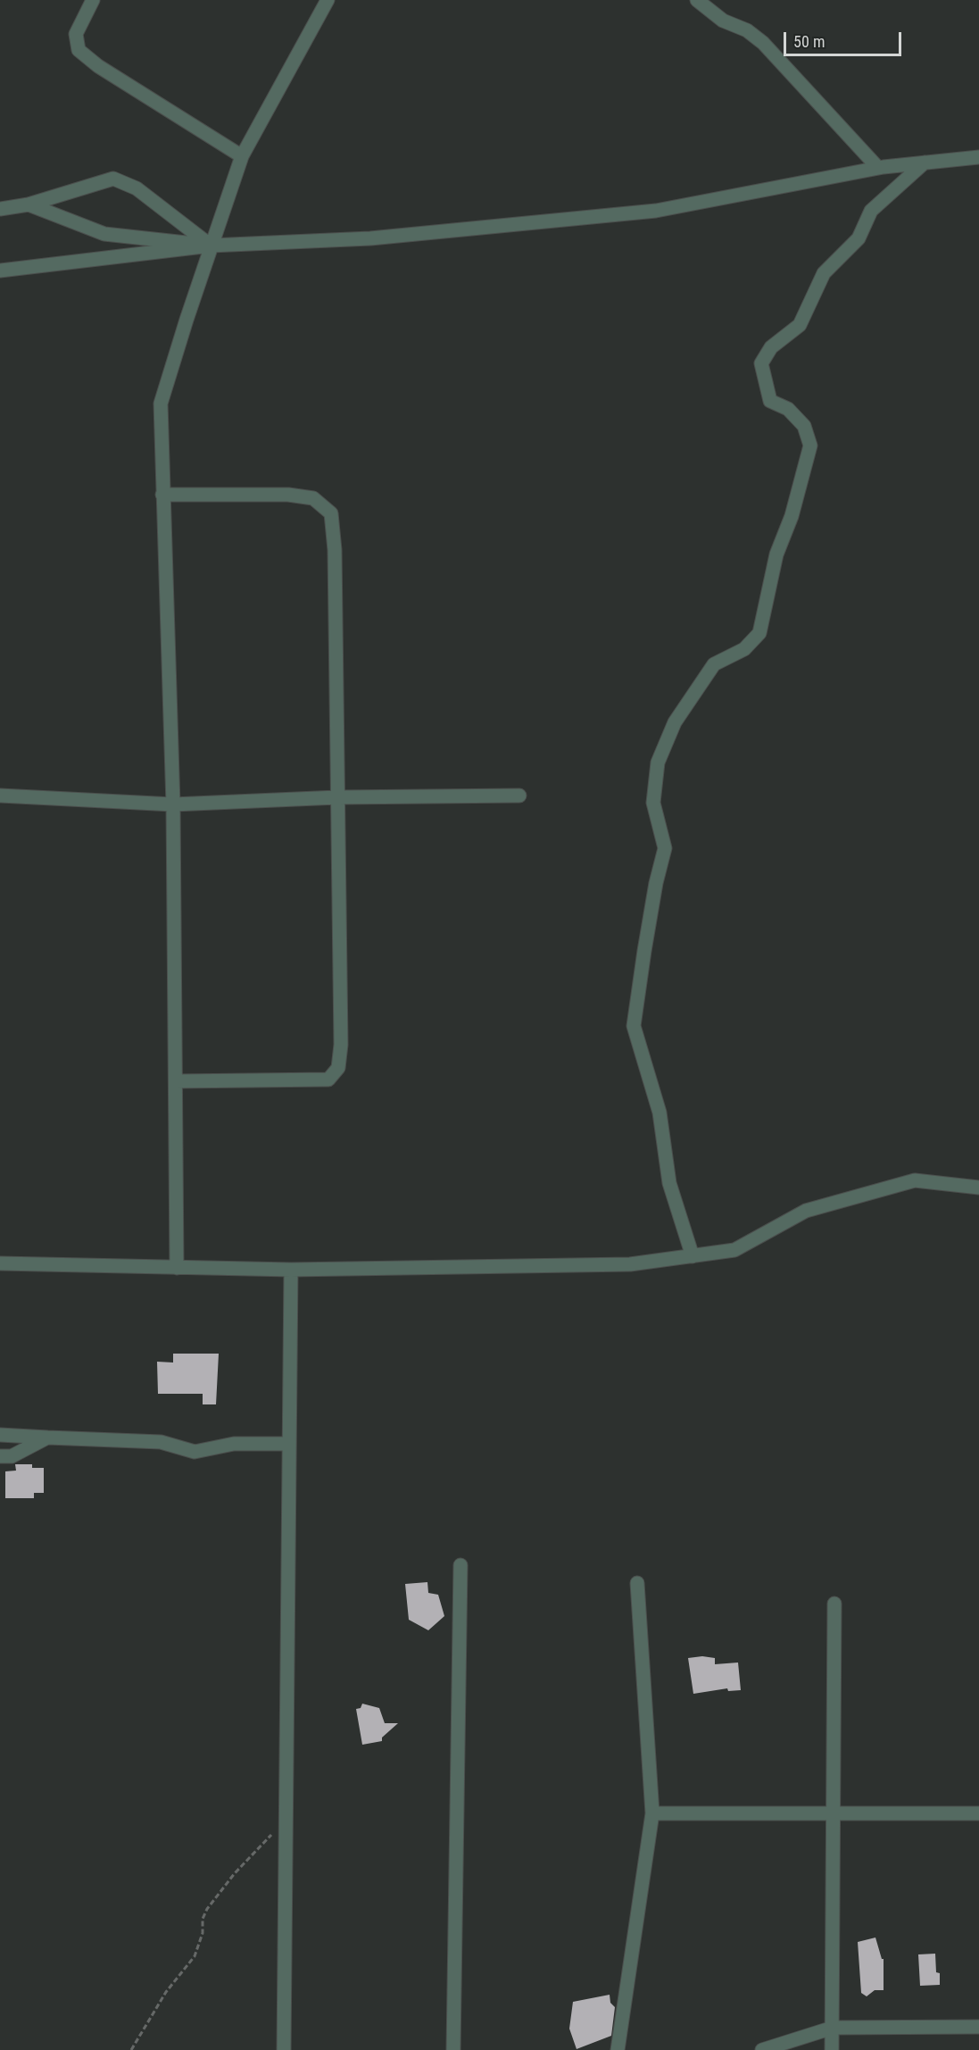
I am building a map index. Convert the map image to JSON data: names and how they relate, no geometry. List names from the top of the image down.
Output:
{
  "scale_bar": "50 m"
}
